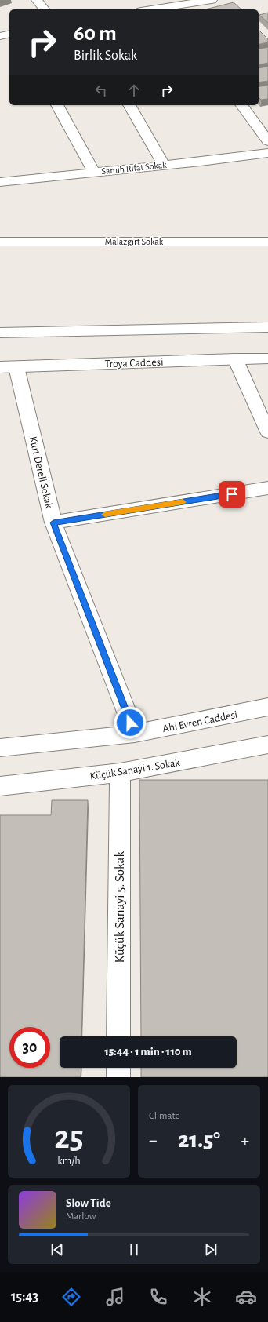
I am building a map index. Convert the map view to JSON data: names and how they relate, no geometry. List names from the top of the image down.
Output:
{
  "streets": {
    "street": [
      "Samih Rıfat Sokak",
      "Malazgirt Sokak",
      "Troya Caddesi",
      "Kurt Dereli Sokak",
      "Ahi Evren Caddesi",
      "Küçük Sanayi 1. Sokak",
      "Küçük Sanayi 5. Sokak"
    ]
  },
  "crossings": [
    ["Troya Caddesi", "Kurt Dereli Sokak"],
    ["Kurt Dereli Sokak", "Ahi Evren Caddesi"],
    ["Küçük Sanayi 1. Sokak", "Küçük Sanayi 5. Sokak"]
  ],
  "page": {
    "turn": ["60 m", "Birlik Sokak"],
    "limit": "30",
    "trip": "15:44 · 1 min · 110 m",
    "tile": "Climate",
    "heat": ["−", "21.5°", "+"],
    "song": ["Slow Tide", "Marlow"],
    "tabs": "15:43",
    "gauge": ["25", "km/h"]
  }
}
